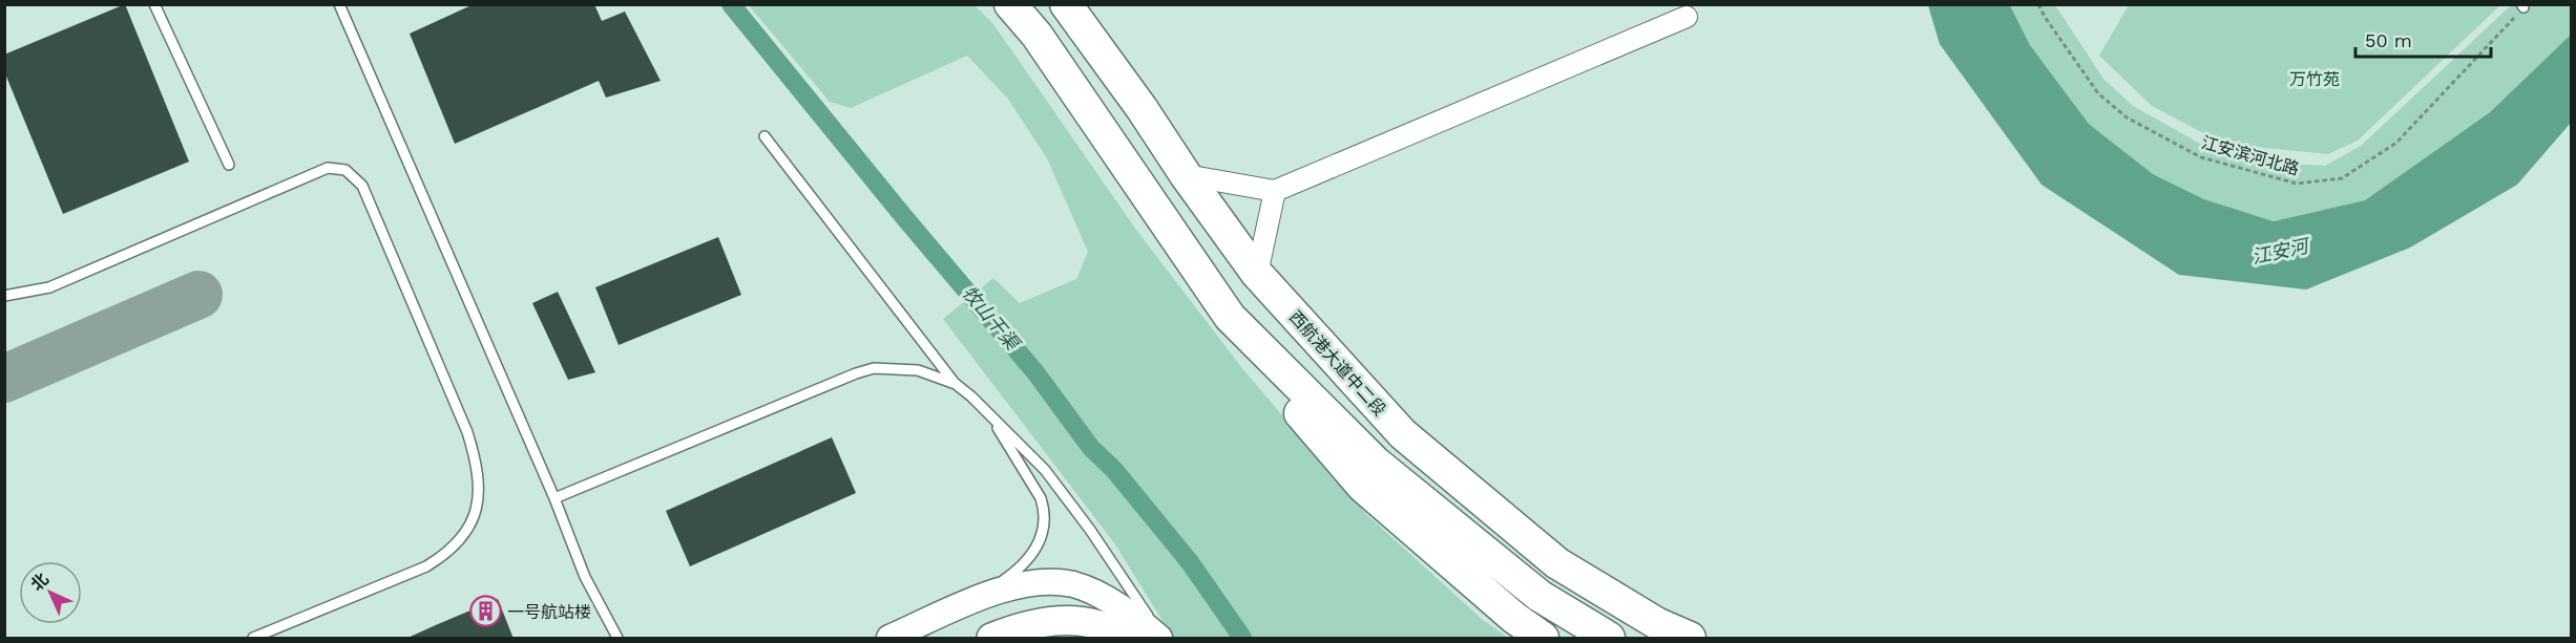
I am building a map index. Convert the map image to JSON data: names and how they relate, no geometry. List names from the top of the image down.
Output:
{
  "streets": {
    "main road": ["西航港大道中二段"],
    "path": ["江安滨河北路"]
  },
  "water": ["江安河", "牧山干渠"],
  "parks": ["万竹苑"],
  "places": {
    "building": ["一号航站楼"]
  },
  "scale_bar": "50 m",
  "north": "top left"
}
